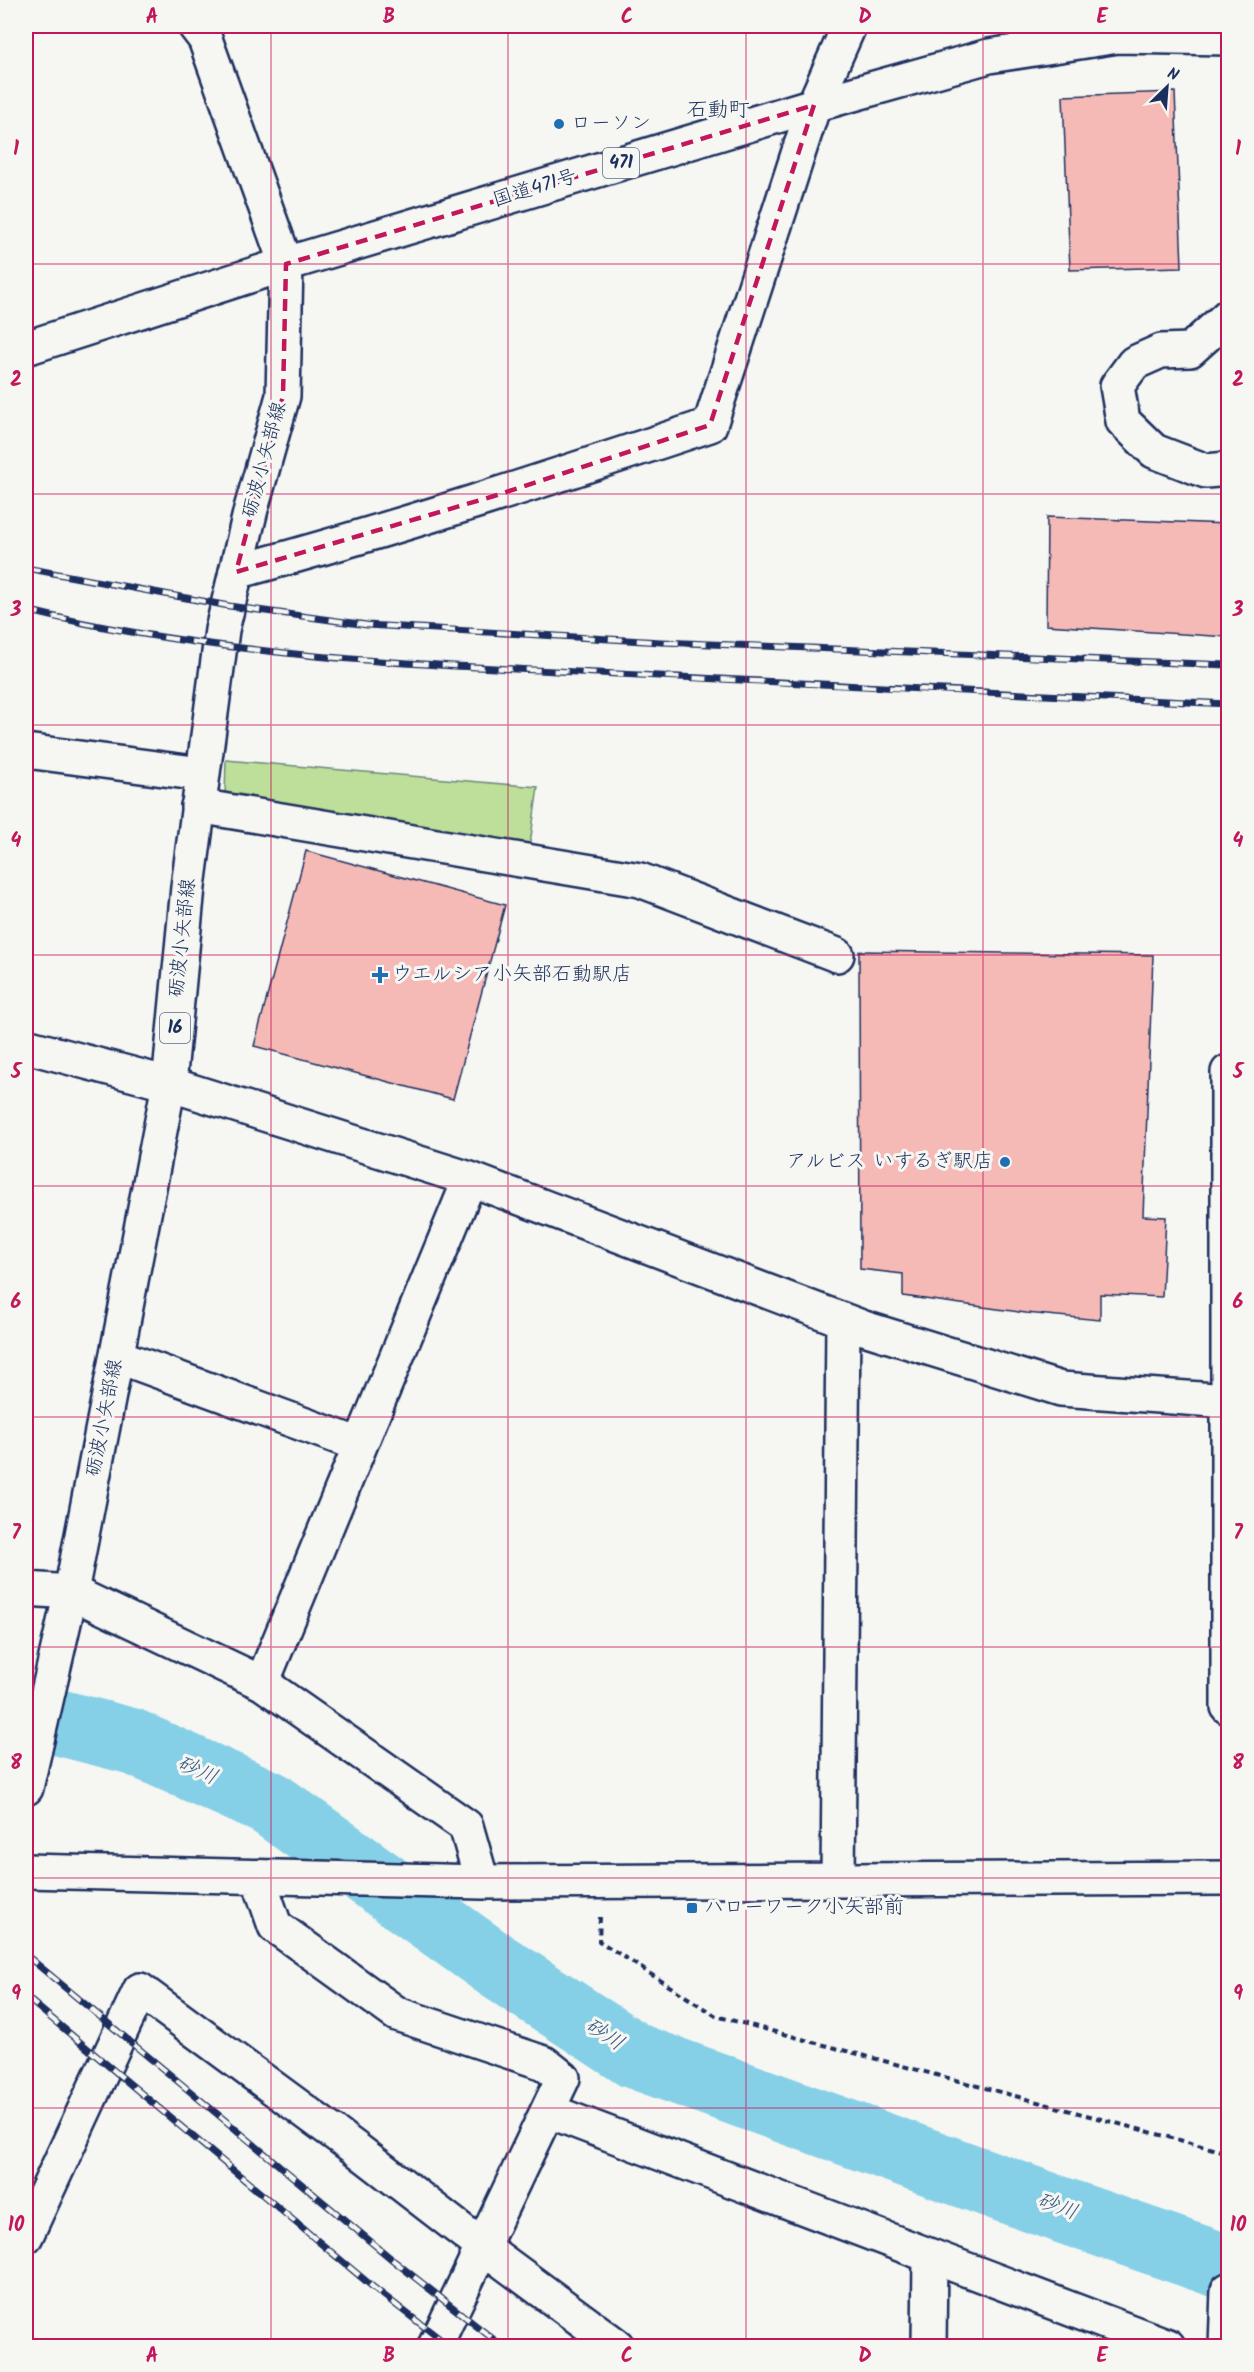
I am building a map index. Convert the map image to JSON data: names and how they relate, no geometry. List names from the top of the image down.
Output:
{
  "streets": {
    "main road": [
      "471",
      "国道471号",
      "砺波小矢部線",
      "16"
    ]
  },
  "crossings": [
    ["国道471号", "砺波小矢部線"]
  ],
  "districts": ["石動町"],
  "water": ["砂川"],
  "places": {
    "other": ["ローソン", "アルビス いするぎ駅店"],
    "health": ["ウエルシア小矢部石動駅店"],
    "transit": ["ハローワーク小矢部前"]
  },
  "north": "top right",
  "grid": {
    "columns": [
      "A",
      "B",
      "C",
      "D",
      "E"
    ],
    "rows": [
      "1",
      "2",
      "3",
      "4",
      "5",
      "6",
      "7",
      "8",
      "9",
      "10"
    ]
  }
}
